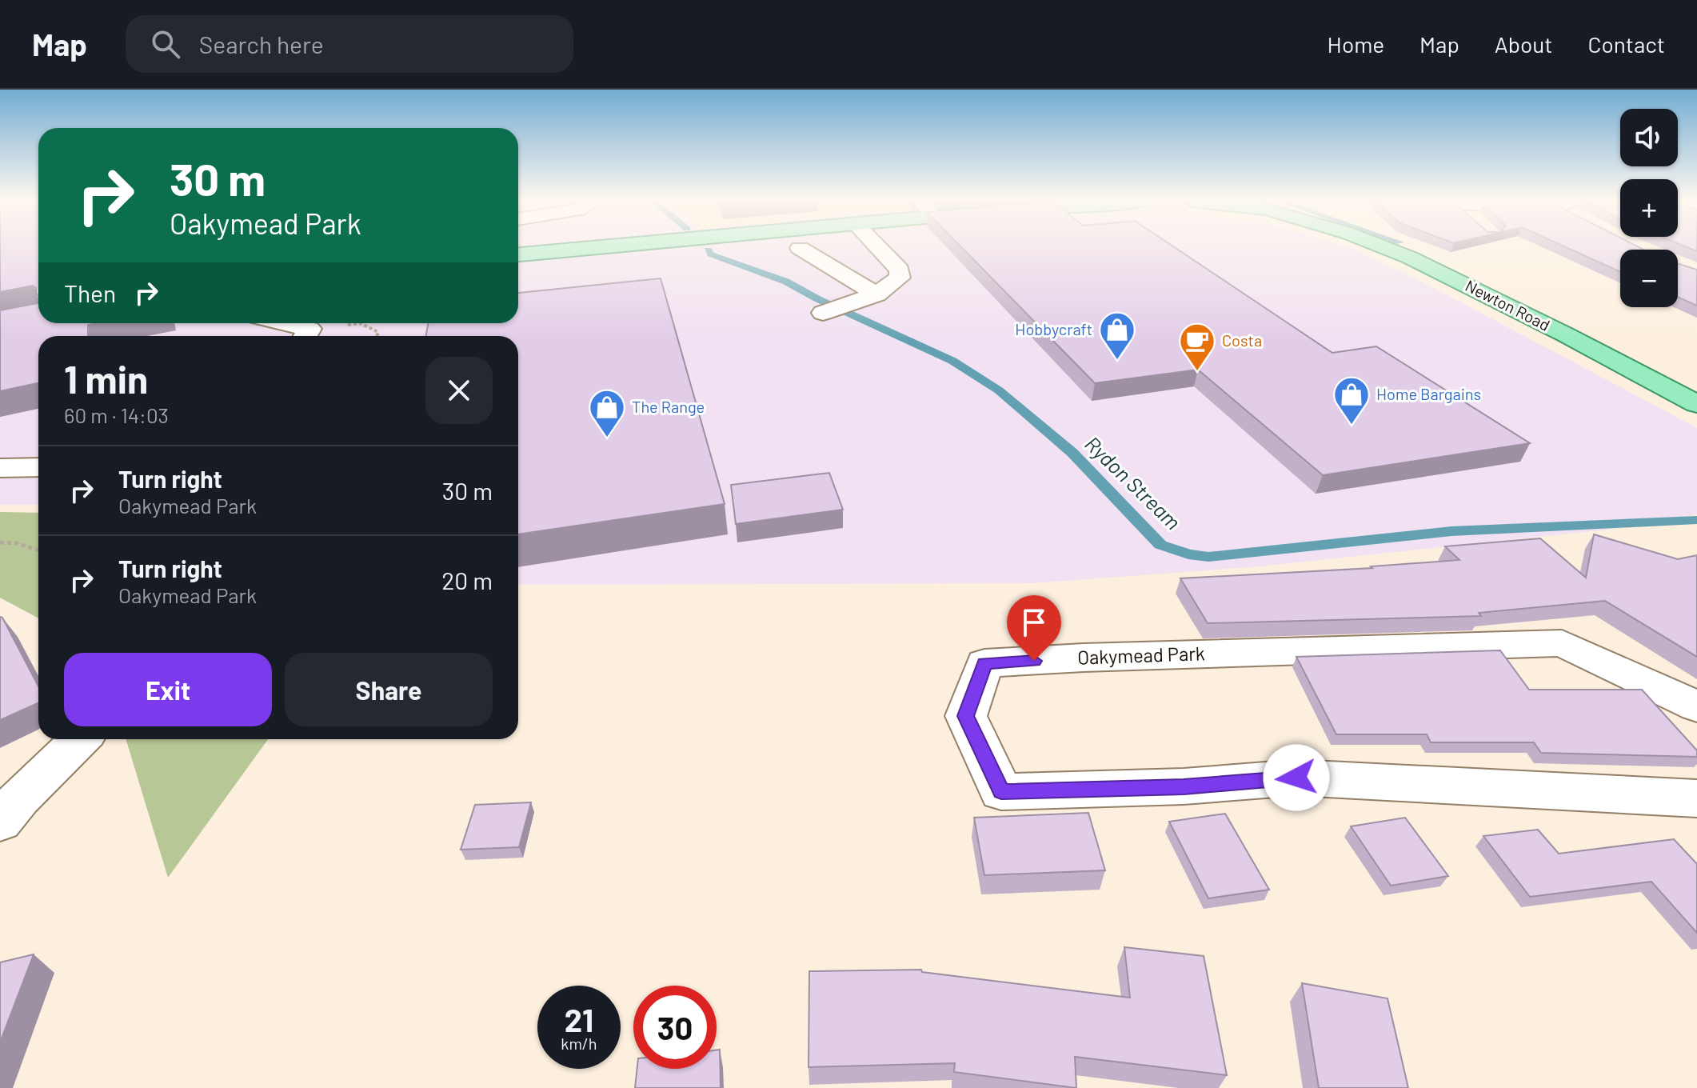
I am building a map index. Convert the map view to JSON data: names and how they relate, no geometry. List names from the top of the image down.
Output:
{
  "streets": {
    "main road": ["Newton Road"],
    "street": ["Oakymead Park"]
  },
  "water": ["Rydon Stream"],
  "places": {
    "shop": ["Hobbycraft", "Home Bargains", "The Range"],
    "cafe": ["Costa"]
  },
  "page": {
    "header": "Map",
    "search": "Search here",
    "nav": [
      "Home",
      "Map",
      "About",
      "Contact"
    ],
    "map_buttons": ["+", "−"],
    "turn": ["30 m", "Oakymead Park"],
    "then": "Then",
    "heading": ["1 min", "60 m · 14:03"],
    "list": [
      {
        "name": "Turn right",
        "note": "Oakymead Park",
        "value": "30 m"
      },
      {
        "name": "Turn right",
        "note": "Oakymead Park",
        "value": "20 m"
      }
    ],
    "buttons": ["Exit", "Share"],
    "speed": "21 km/h",
    "limit": "30"
  }
}
